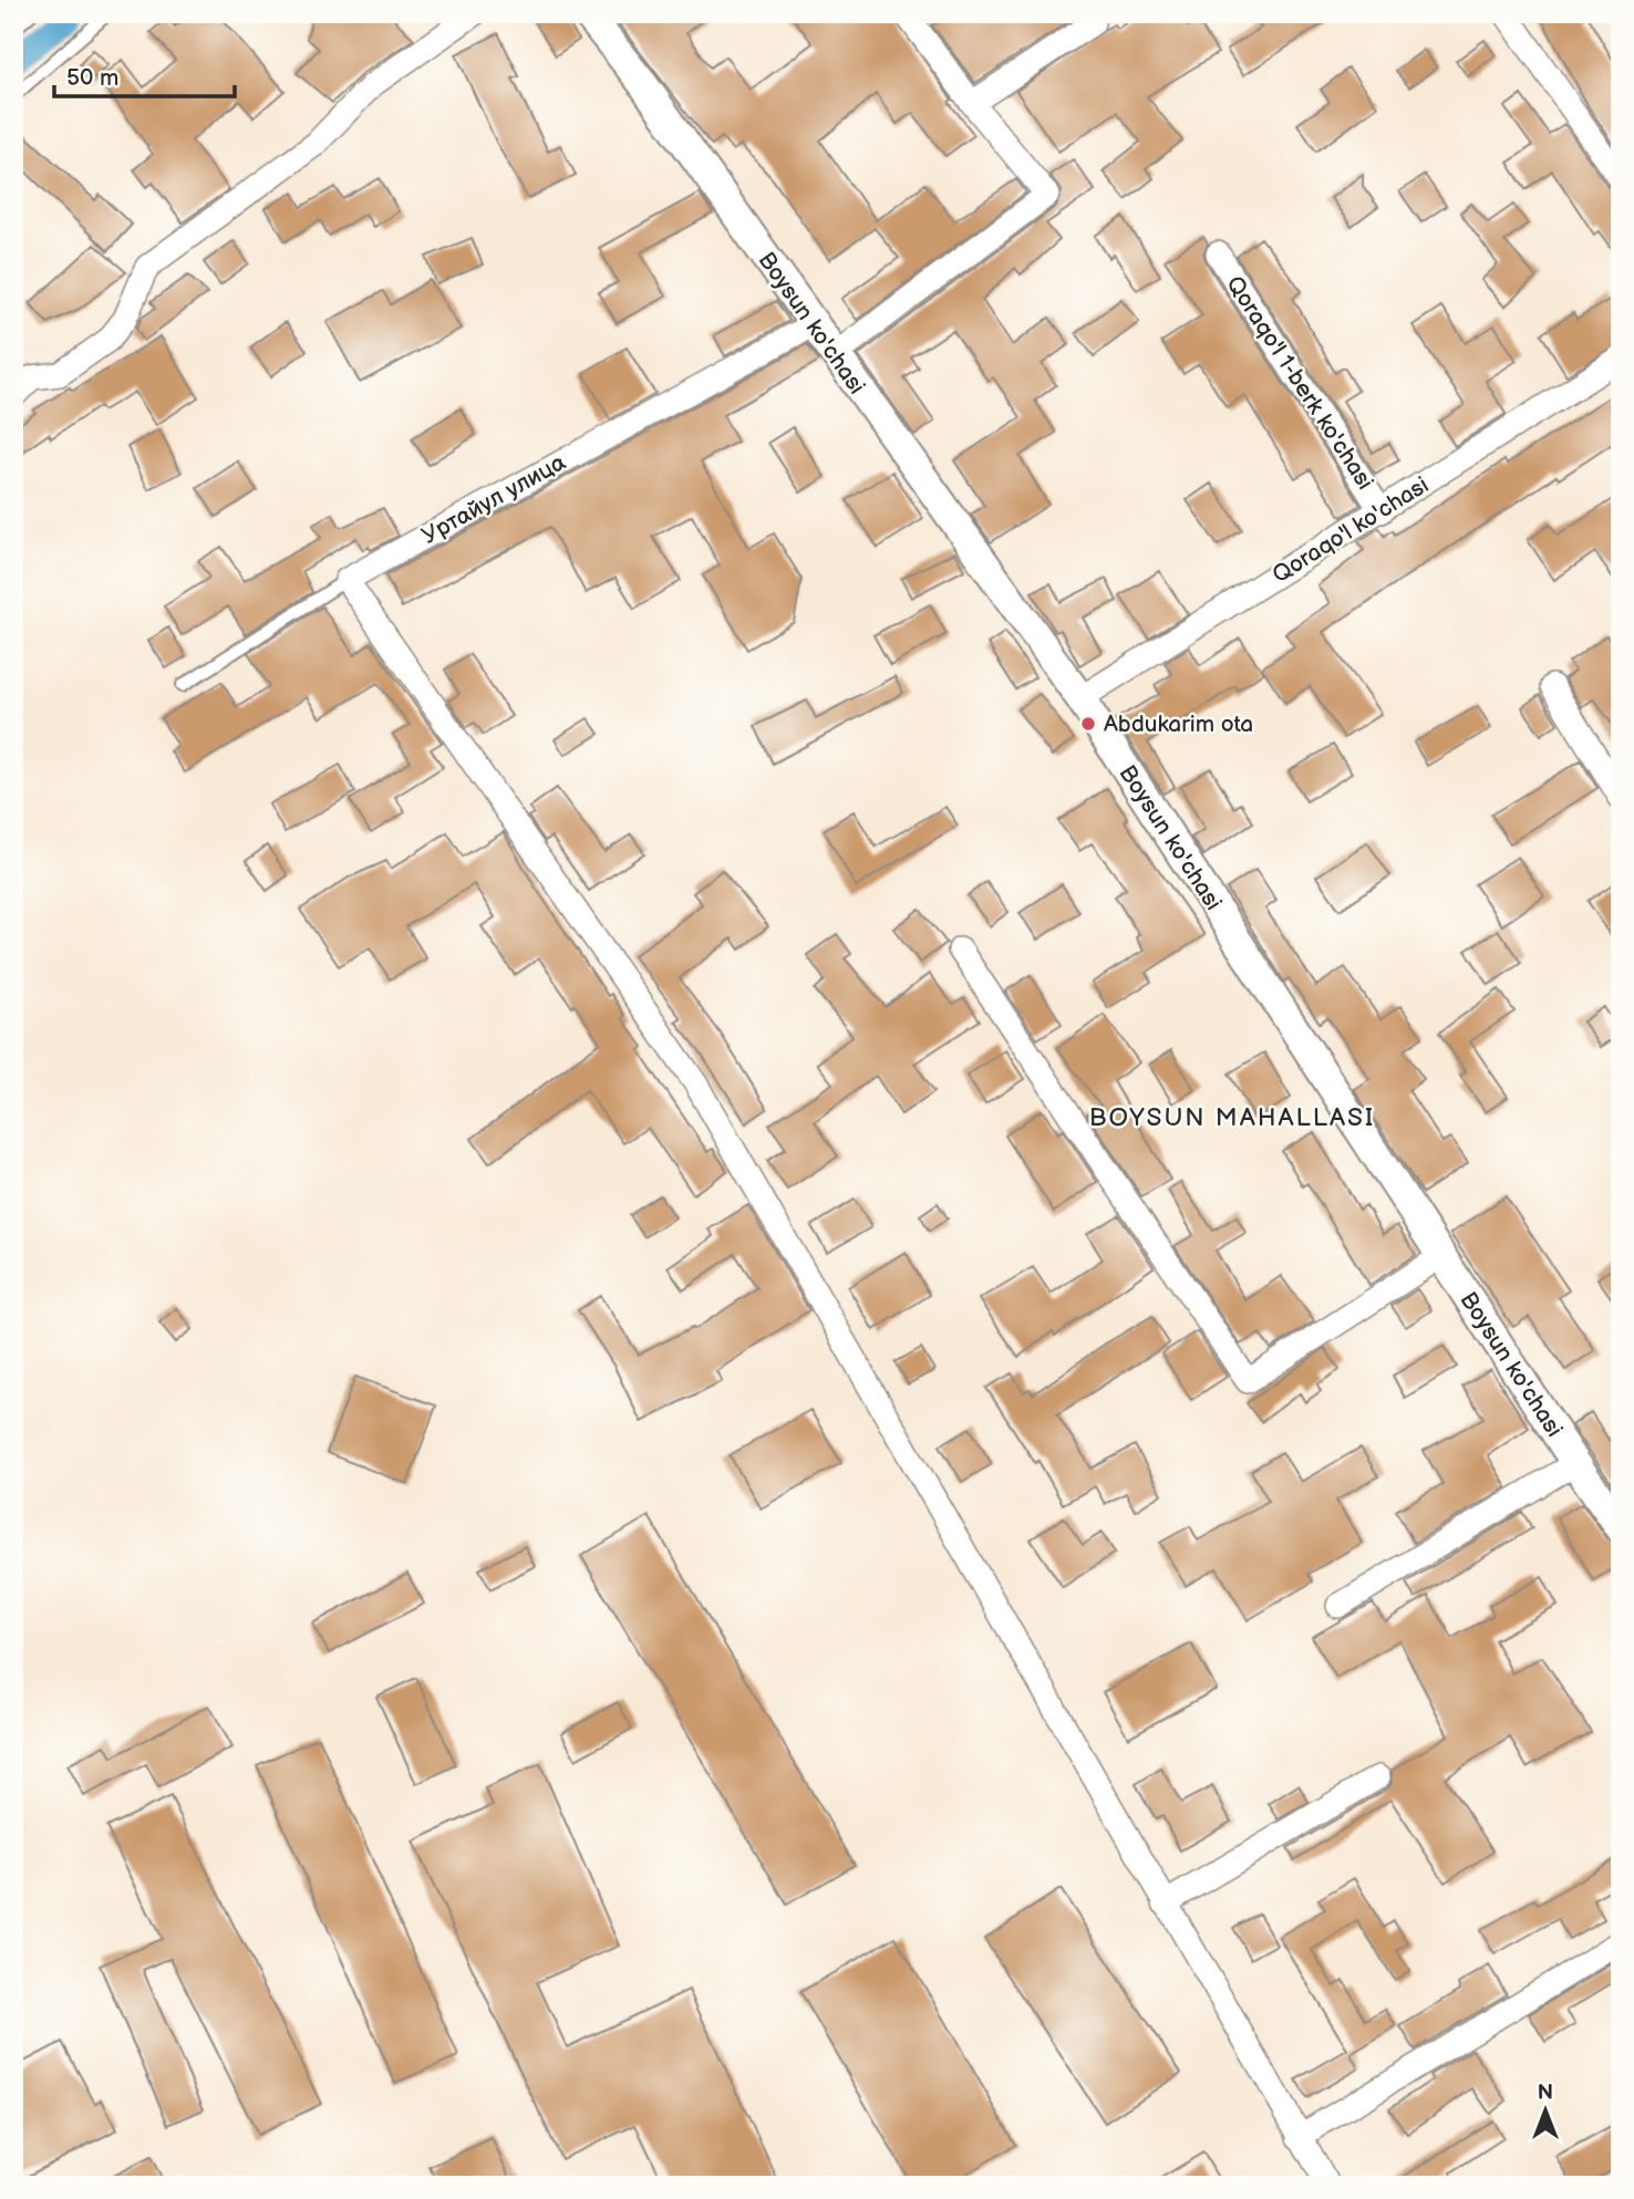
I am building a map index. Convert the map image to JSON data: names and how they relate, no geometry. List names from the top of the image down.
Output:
{
  "streets": {
    "street": [
      "Boysun ko'chasi",
      "Qoraqo'l 1-berk ko'chasi",
      "Уртайул улица",
      "Qoraqo'l ko'chasi"
    ]
  },
  "crossings": [
    ["Boysun ko'chasi", "Уртайул улица"],
    ["Boysun ko'chasi", "Qoraqo'l ko'chasi"],
    ["Qoraqo'l 1-berk ko'chasi", "Qoraqo'l ko'chasi"]
  ],
  "districts": ["BOYSUN MAHALLASI"],
  "places": ["Abdukarim ota"],
  "scale_bar": "50 m",
  "north": "top"
}
